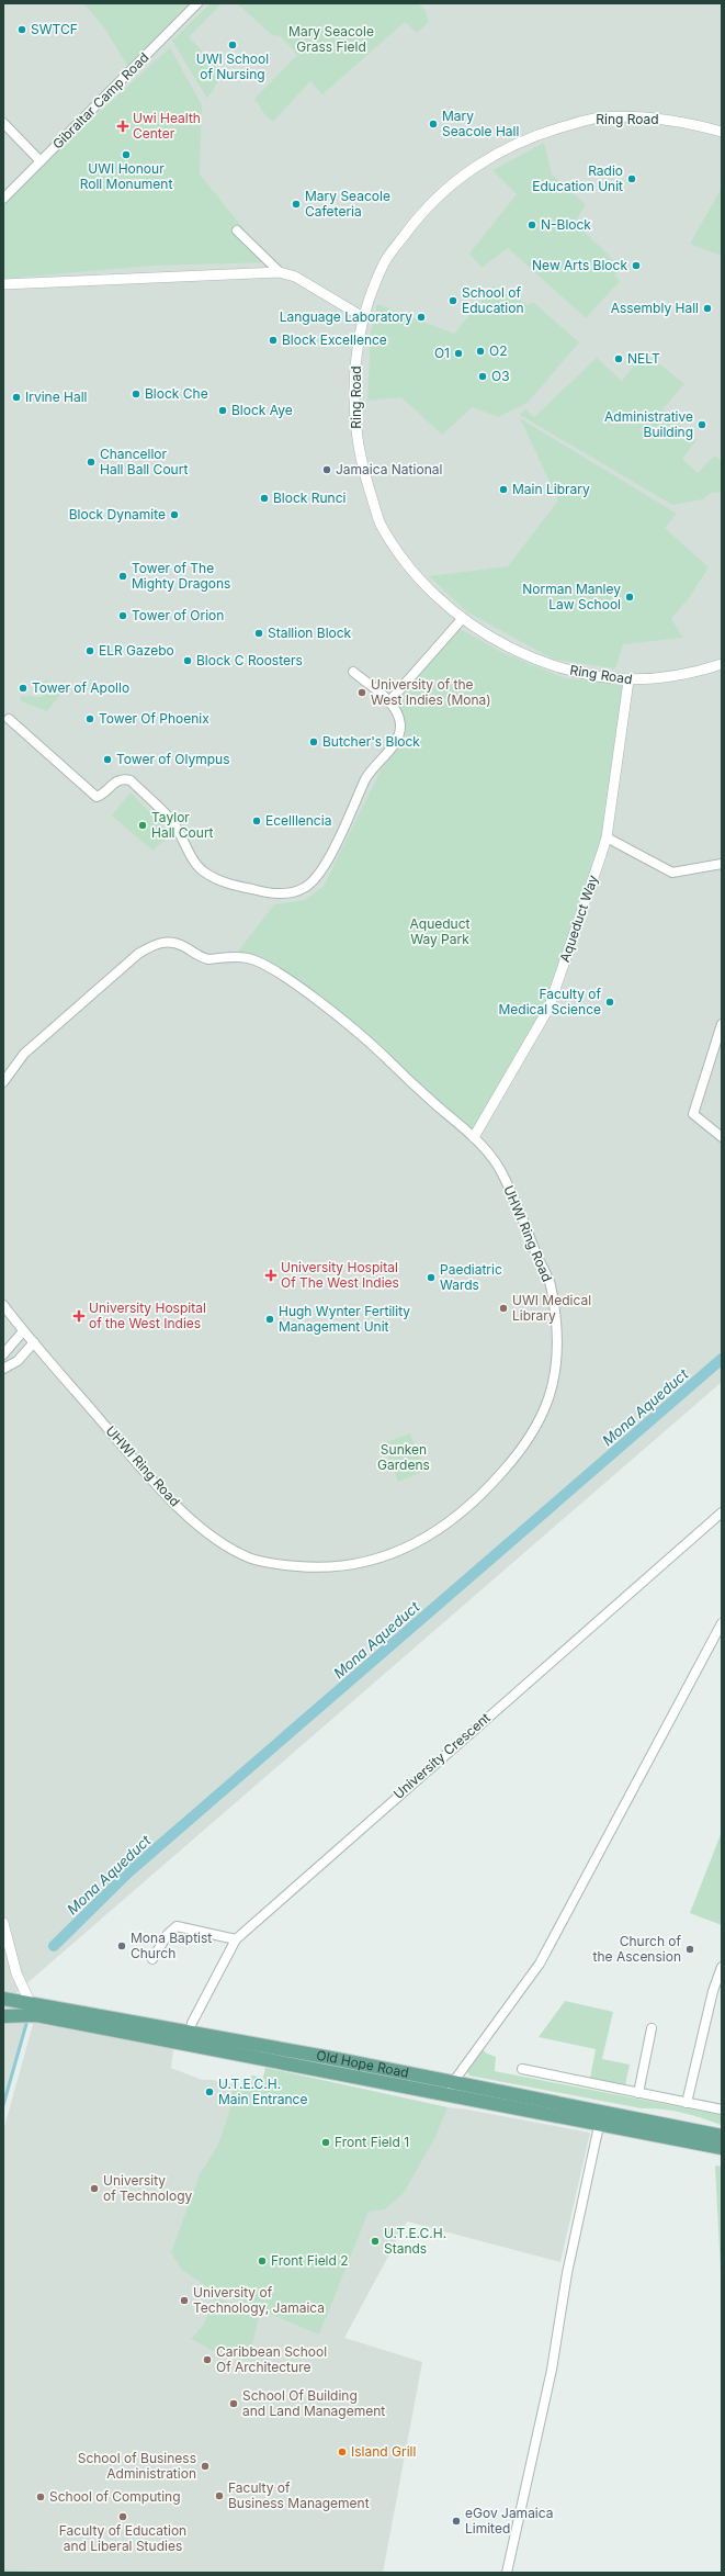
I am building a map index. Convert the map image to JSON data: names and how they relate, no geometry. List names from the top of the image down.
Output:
{
  "streets": {
    "main road": ["Old Hope Road"],
    "street": [
      "Gibraltar Camp Road",
      "Ring Road",
      "Aqueduct Way",
      "UHWI Ring Road",
      "University Crescent"
    ]
  },
  "crossings": [
    ["Ring Road", "Aqueduct Way"],
    ["Aqueduct Way", "UHWI Ring Road"]
  ],
  "water": ["Mona Aqueduct"],
  "parks": ["Mary Seacole Grass Field", "Aqueduct Way Park", "Sunken Gardens"],
  "places": {
    "other": [
      "SWTCF",
      "UWI School of Nursing",
      "Mary Seacole Hall",
      "UWI Honour Roll Monument",
      "Radio Education Unit",
      "Mary Seacole Cafeteria",
      "N-Block",
      "New Arts Block",
      "School of Education",
      "Assembly Hall",
      "Language Laboratory",
      "Block Excellence",
      "O2",
      "O1",
      "NELT",
      "O3",
      "Block Che",
      "Irvine Hall",
      "Block Aye",
      "Administrative Building",
      "Chancellor Hall Ball Court",
      "Jamaica National",
      "Main Library",
      "Block Runci",
      "Block Dynamite",
      "Tower of The Mighty Dragons",
      "Norman Manley Law School",
      "Tower of Orion",
      "Stallion Block",
      "ELR Gazebo",
      "Block C Roosters",
      "Tower of Apollo",
      "University of the West Indies (Mona)",
      "Tower Of Phoenix",
      "Butcher's Block",
      "Tower of Olympus",
      "Ecelllencia",
      "Taylor Hall Court",
      "Faculty of Medical Science",
      "Paediatric Wards",
      "UWI Medical Library",
      "Hugh Wynter Fertility Management Unit",
      "Mona Baptist Church",
      "Church of the Ascension",
      "U.T.E.C.H. Main Entrance",
      "Front Field 1",
      "University of Technology",
      "U.T.E.C.H. Stands",
      "Front Field 2",
      "University of Technology, Jamaica",
      "Caribbean School Of Architecture",
      "School Of Building and Land Management",
      "Island Grill",
      "School of Business Administration",
      "Faculty of Business Management",
      "School of Computing",
      "Faculty of Education and Liberal Studies",
      "eGov Jamaica Limited"
    ],
    "health": ["Uwi Health Center", "University Hospital Of The West Indies", "University Hospital of the West Indies"]
  }
}
